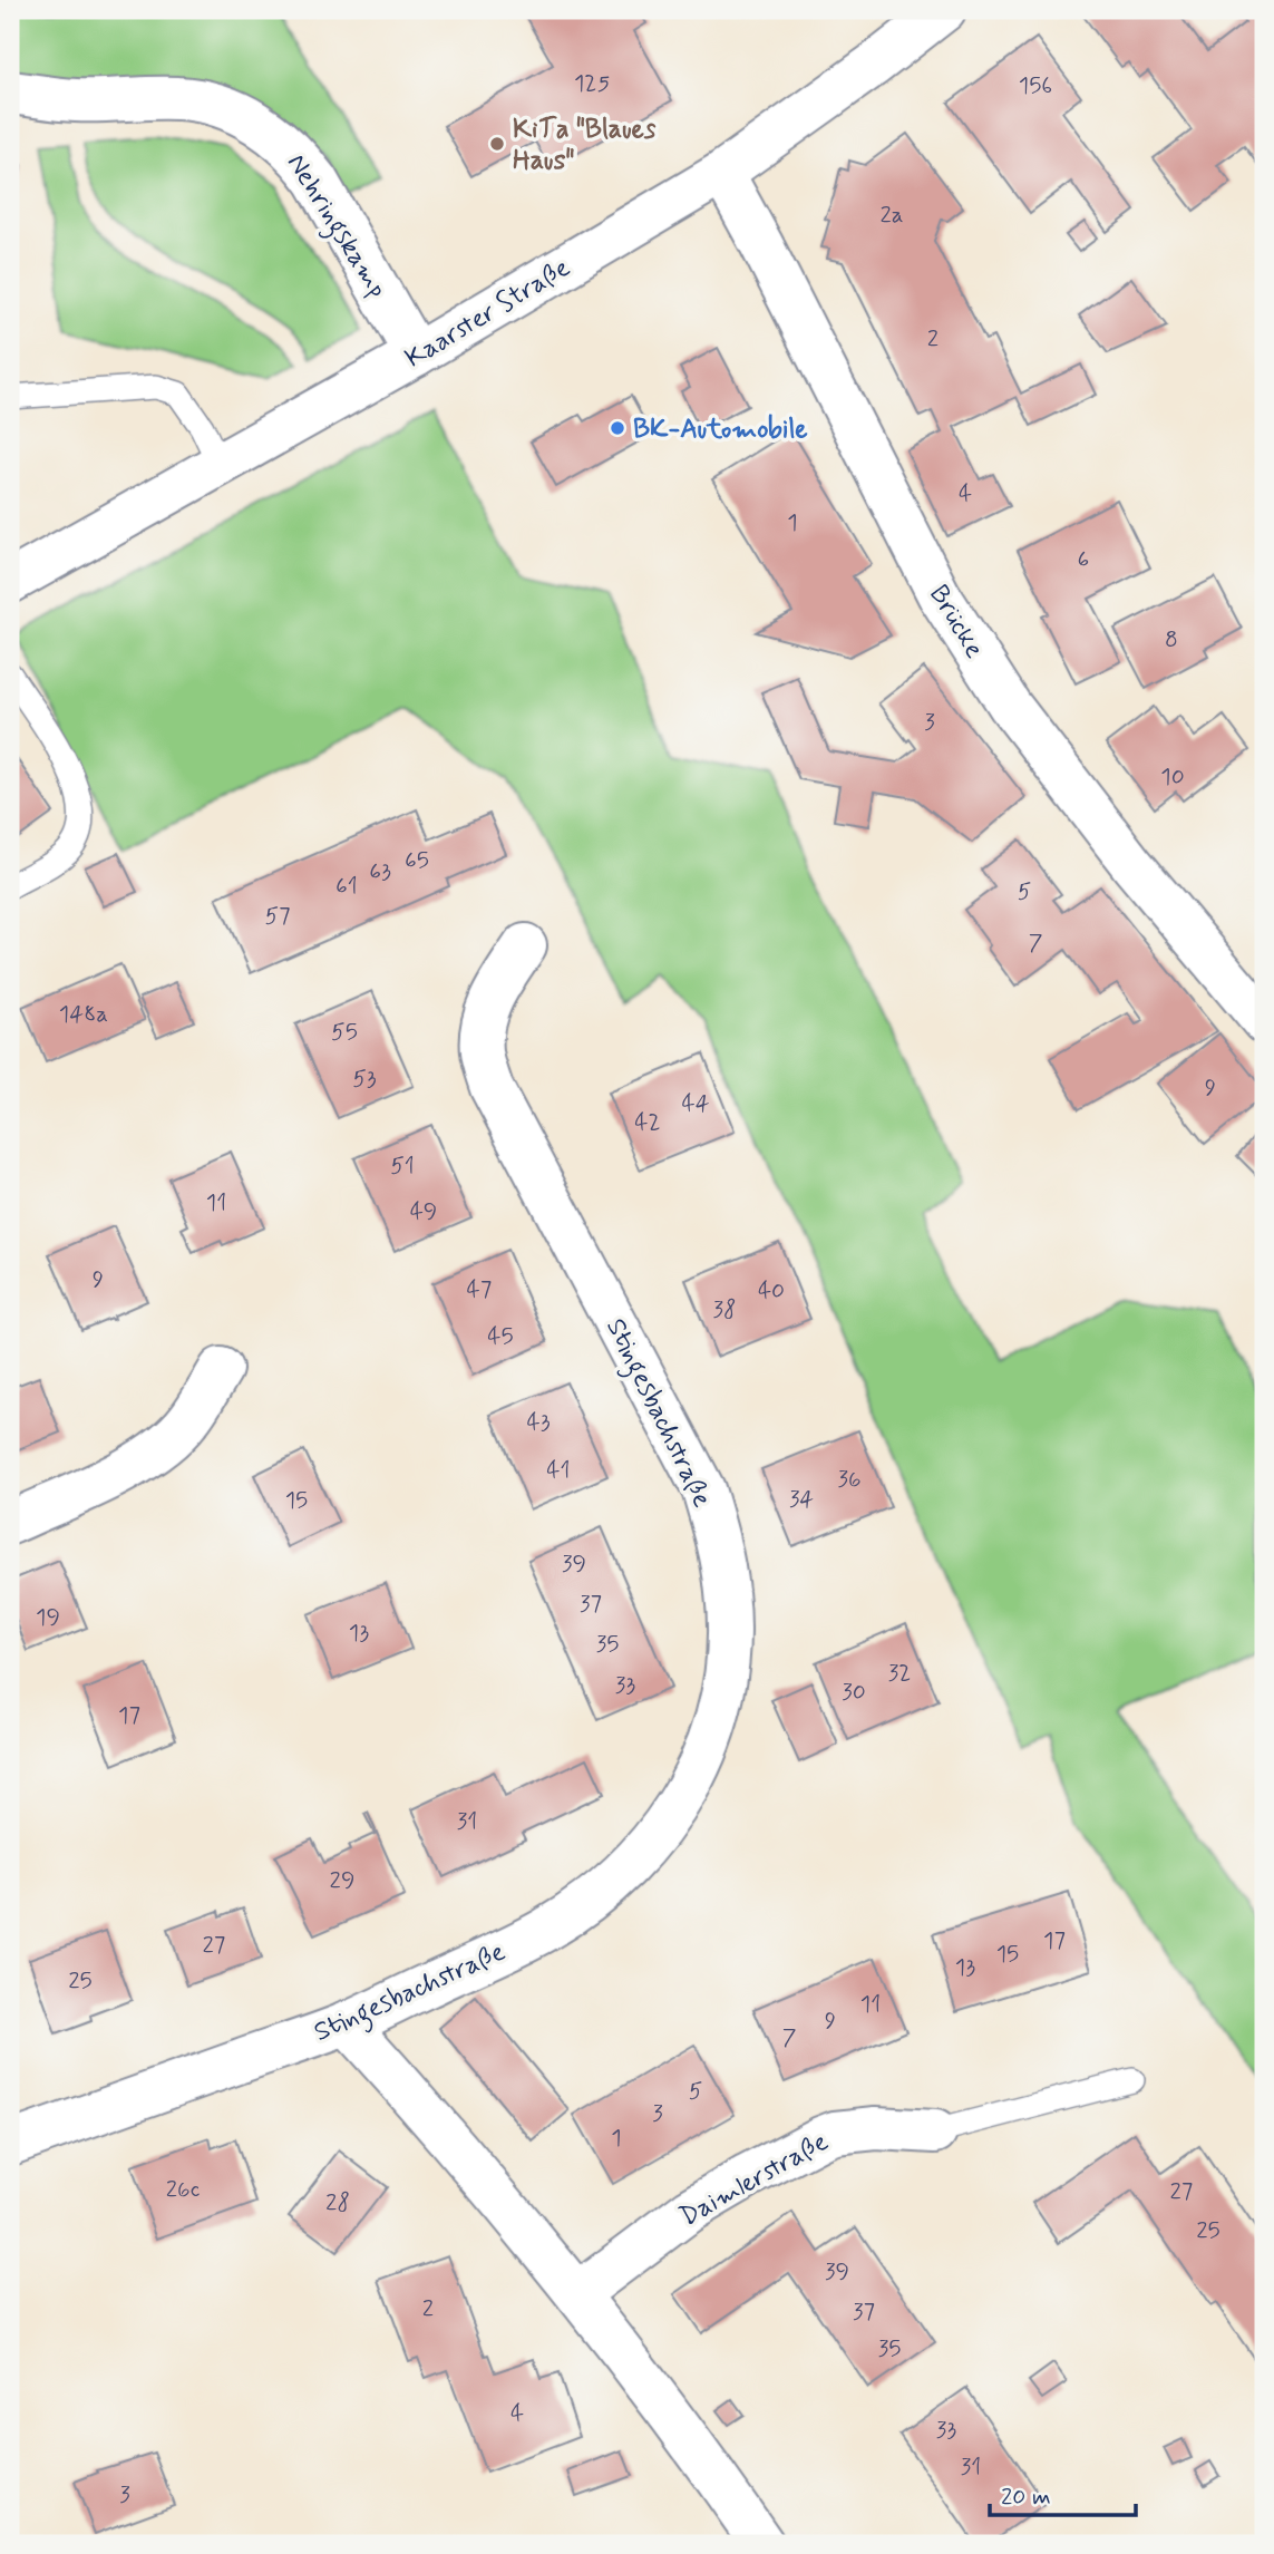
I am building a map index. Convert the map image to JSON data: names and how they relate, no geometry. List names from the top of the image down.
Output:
{
  "streets": {
    "street": [
      "Nehringskamp",
      "Kaarster Straße",
      "Brücke",
      "Stingesbachstraße",
      "Daimlerstraße"
    ]
  },
  "crossings": [
    ["Nehringskamp", "Kaarster Straße"],
    ["Kaarster Straße", "Brücke"]
  ],
  "places": ["KiTa \"Blaues Haus\"", "BK-Automobile"],
  "house_numbers": [
    "125",
    "156",
    "2a",
    "2",
    "4",
    "1",
    "6",
    "8",
    "3",
    "10",
    "65",
    "63",
    "61",
    "5",
    "57",
    "7",
    "148a",
    "55",
    "53",
    "9",
    "44",
    "42",
    "51",
    "11",
    "49",
    "9",
    "47",
    "40",
    "38",
    "45",
    "43",
    "41",
    "36",
    "34",
    "15",
    "39",
    "37",
    "19",
    "13",
    "35",
    "32",
    "33",
    "30",
    "17",
    "31",
    "29",
    "17",
    "27",
    "15",
    "13",
    "25",
    "11",
    "9",
    "7",
    "5",
    "3",
    "1",
    "26c",
    "27",
    "28",
    "25",
    "39",
    "2",
    "37",
    "35",
    "4",
    "33",
    "31",
    "3"
  ],
  "scale_bar": "20 m"
}
